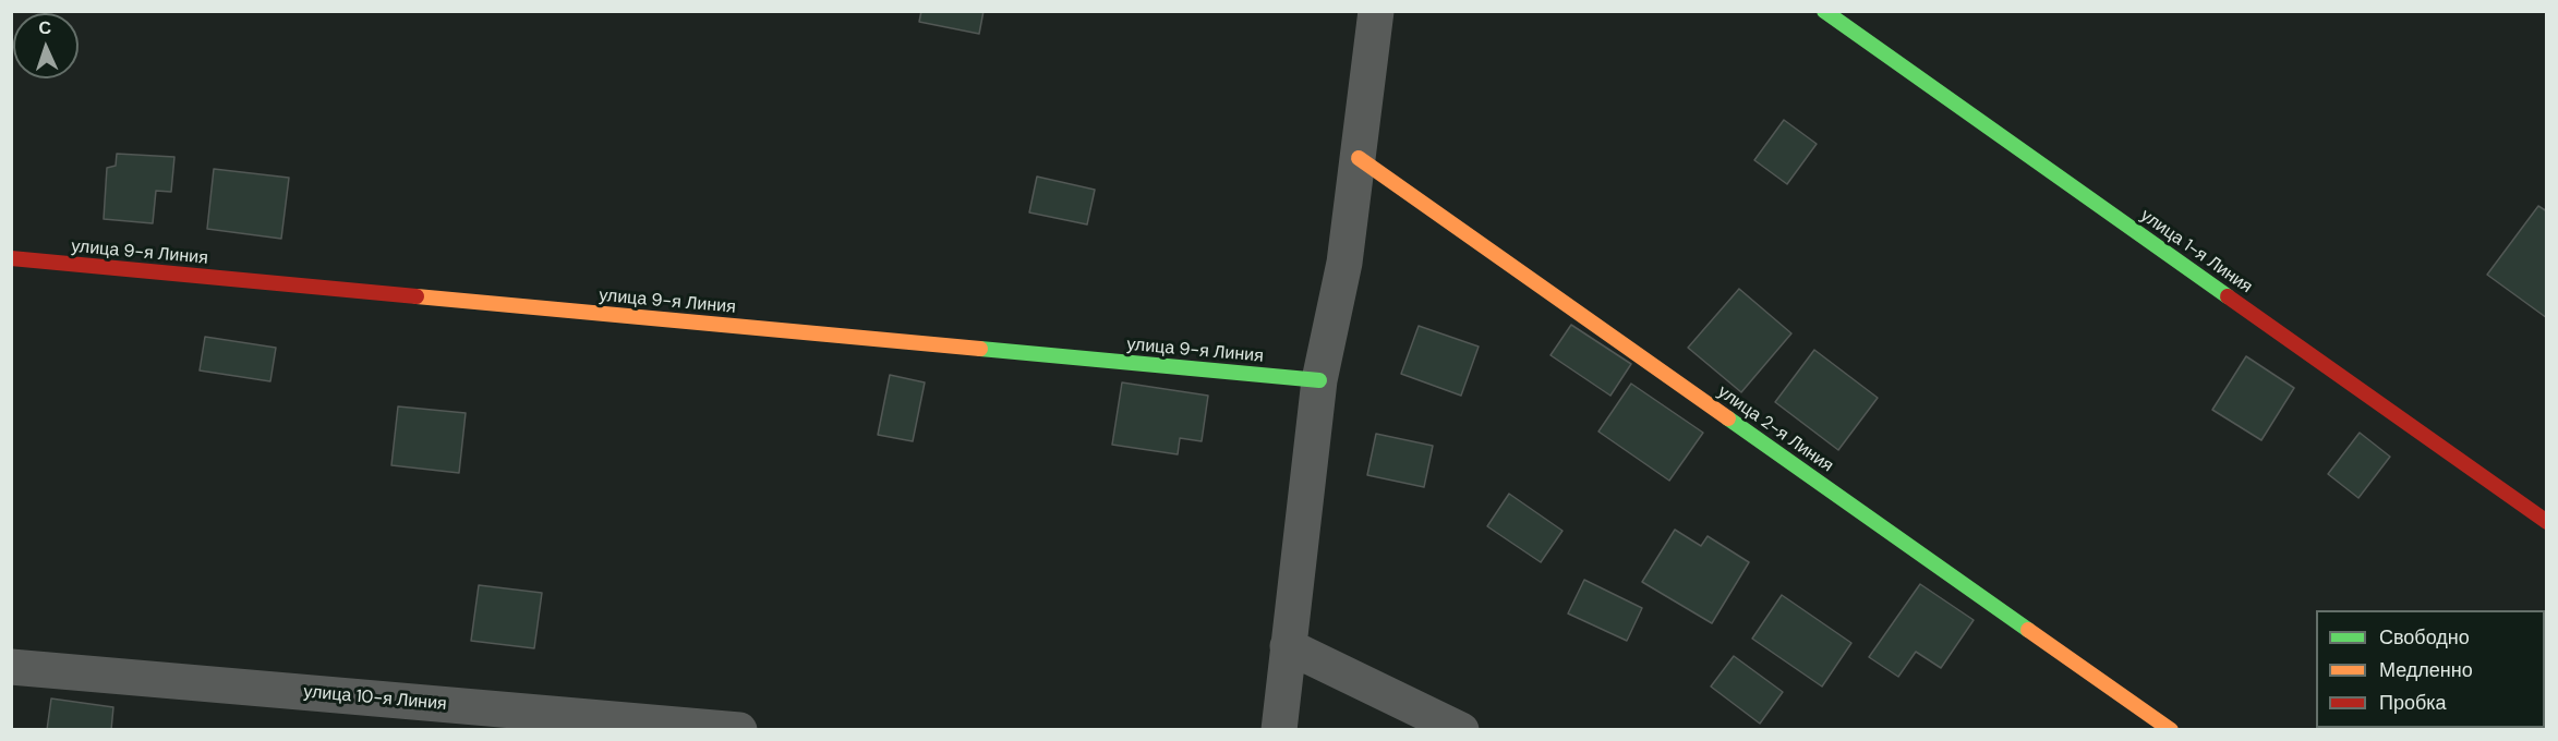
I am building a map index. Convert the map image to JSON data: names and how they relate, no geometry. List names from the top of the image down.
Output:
{
  "streets": {
    "street": [
      "улица 1-я Линия",
      "улица 9-я Линия",
      "улица 2-я Линия",
      "улица 10-я Линия"
    ]
  },
  "legend": ["Свободно", "Медленно", "Пробка"],
  "north": "top"
}
